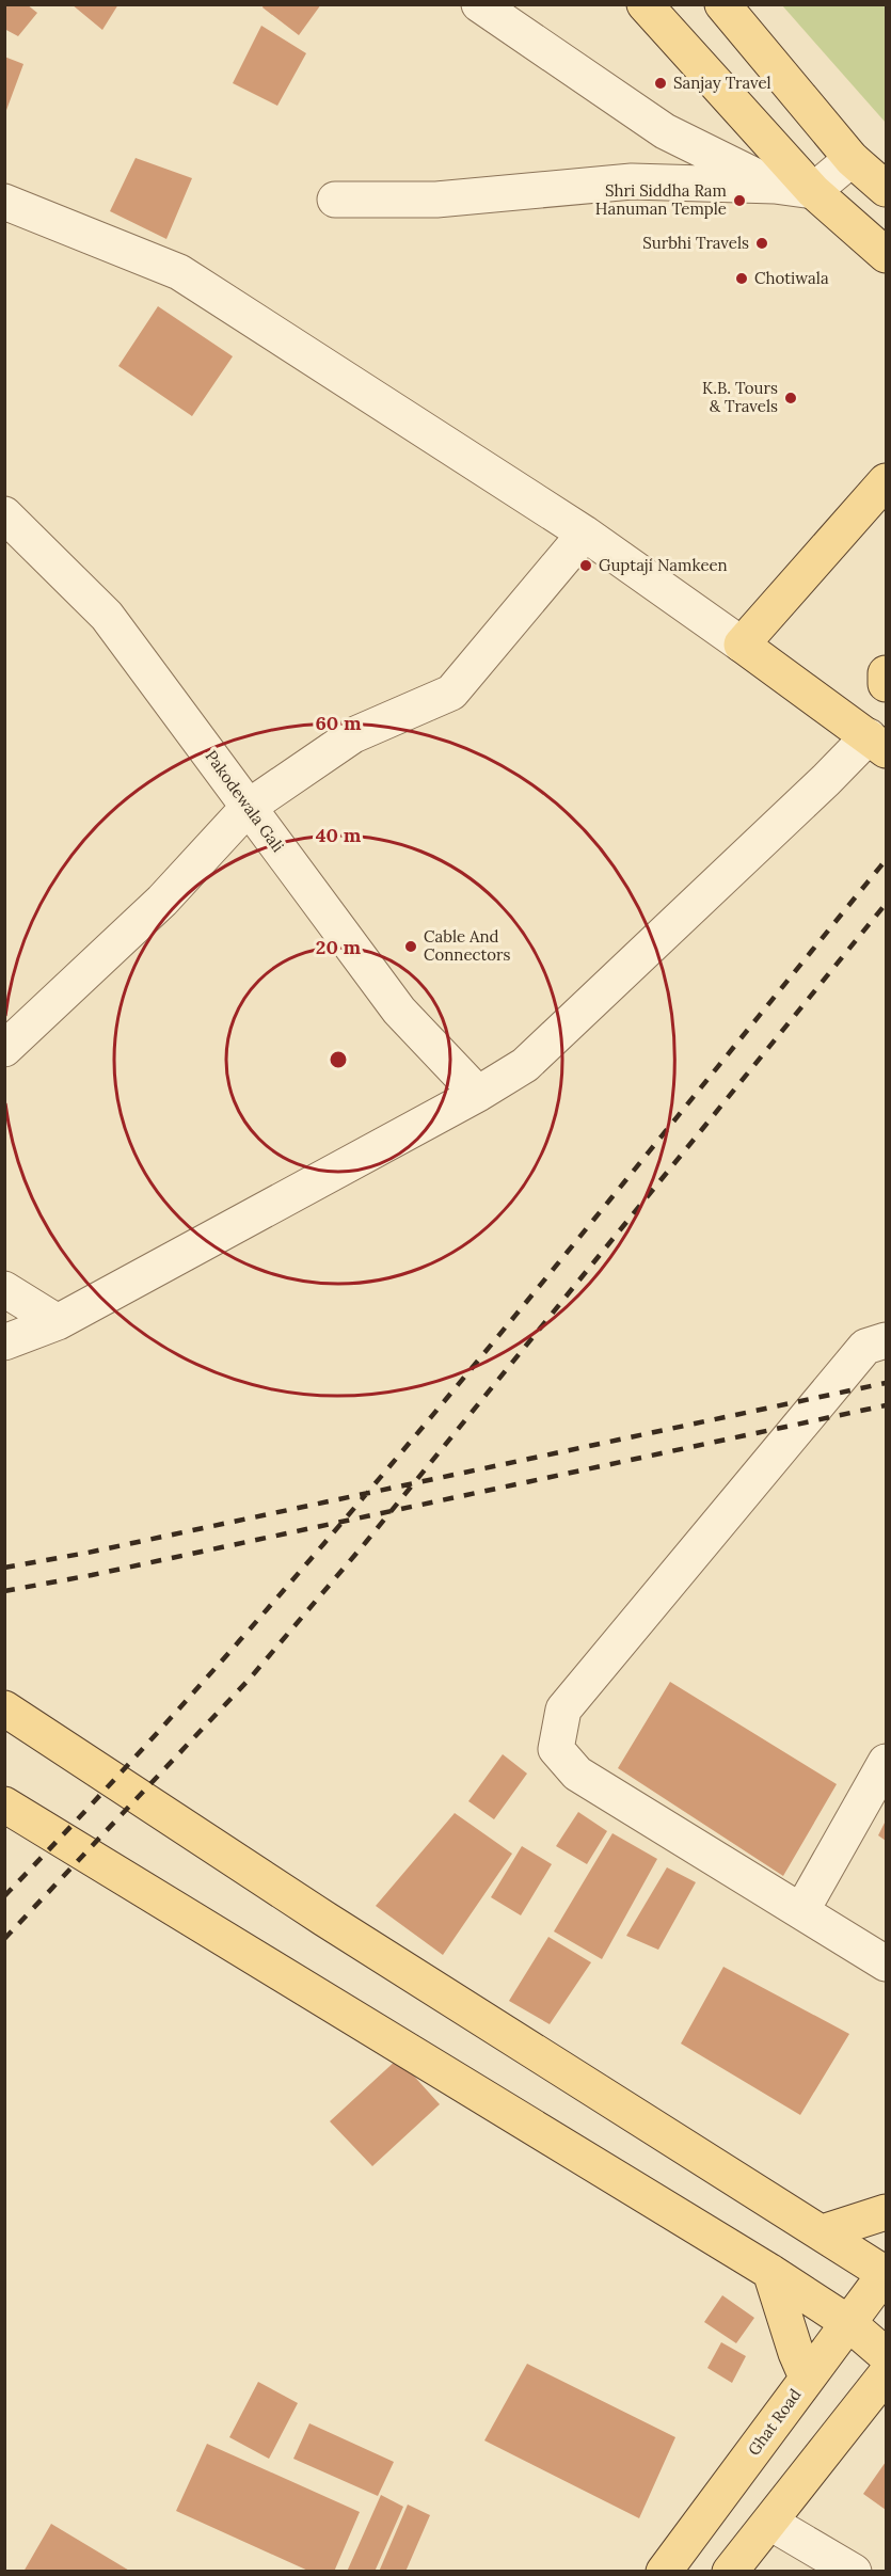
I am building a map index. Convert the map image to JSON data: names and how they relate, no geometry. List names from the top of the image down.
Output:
{
  "streets": {
    "main road": ["Ghat Road"],
    "street": ["Pakodewala Gali"]
  },
  "places": [
    "Sanjay Travel",
    "Shri Siddha Ram Hanuman Temple",
    "Surbhi Travels",
    "Chotiwala",
    "K.B. Tours & Travels",
    "Guptaji Namkeen",
    "Cable And Connectors"
  ],
  "rings": ["60 m", "40 m", "20 m"]
}
